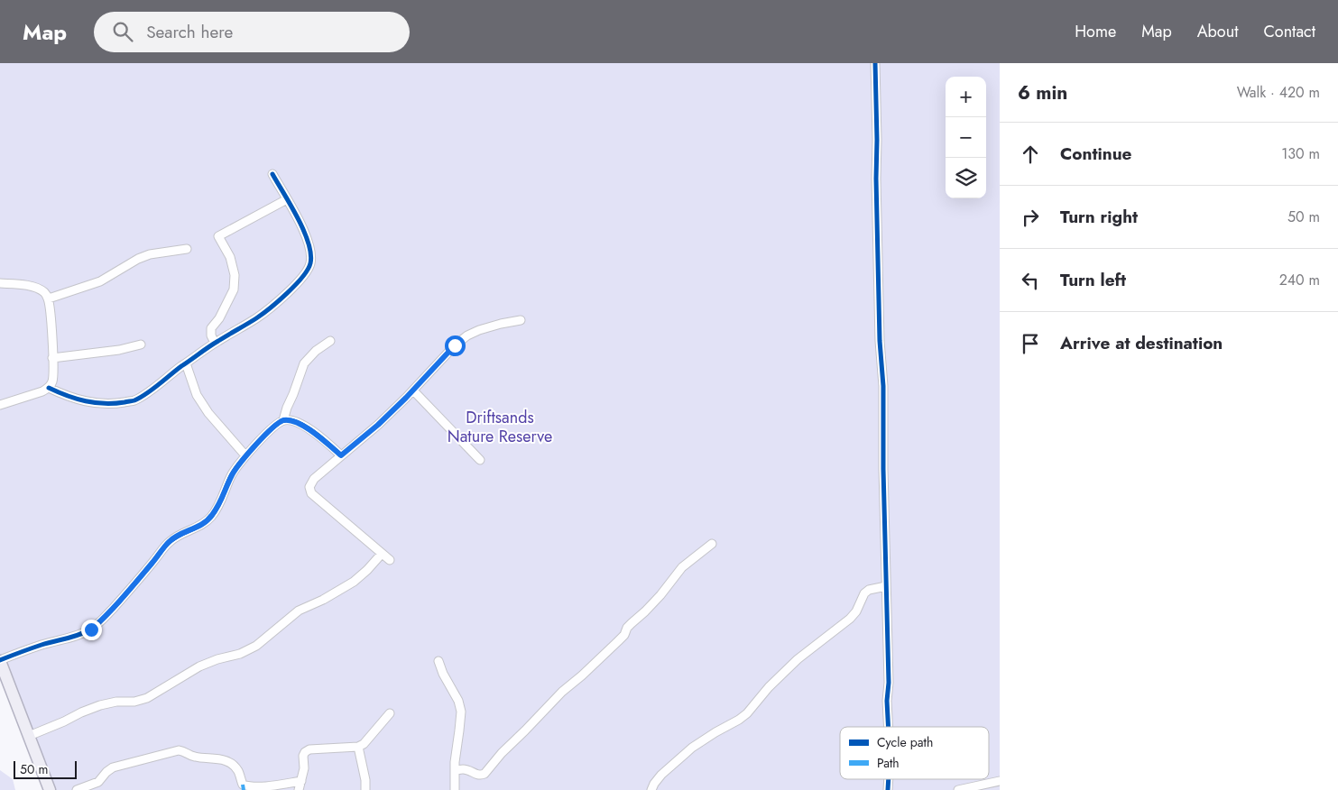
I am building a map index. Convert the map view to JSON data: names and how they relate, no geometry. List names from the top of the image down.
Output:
{
  "parks": ["Driftsands Nature Reserve"],
  "legend": ["Cycle path", "Path"],
  "scale_bar": "50 m",
  "page": {
    "header": "Map",
    "search": "Search here",
    "nav": [
      "Home",
      "Map",
      "About",
      "Contact"
    ],
    "heading": ["6 min", "Walk · 420 m"],
    "map_buttons": ["+", "−"],
    "list": [
      ["Continue", "130 m"],
      ["Turn right", "50 m"],
      ["Turn left", "240 m"],
      "Arrive at destination"
    ],
    "scale": "50 m"
  }
}
